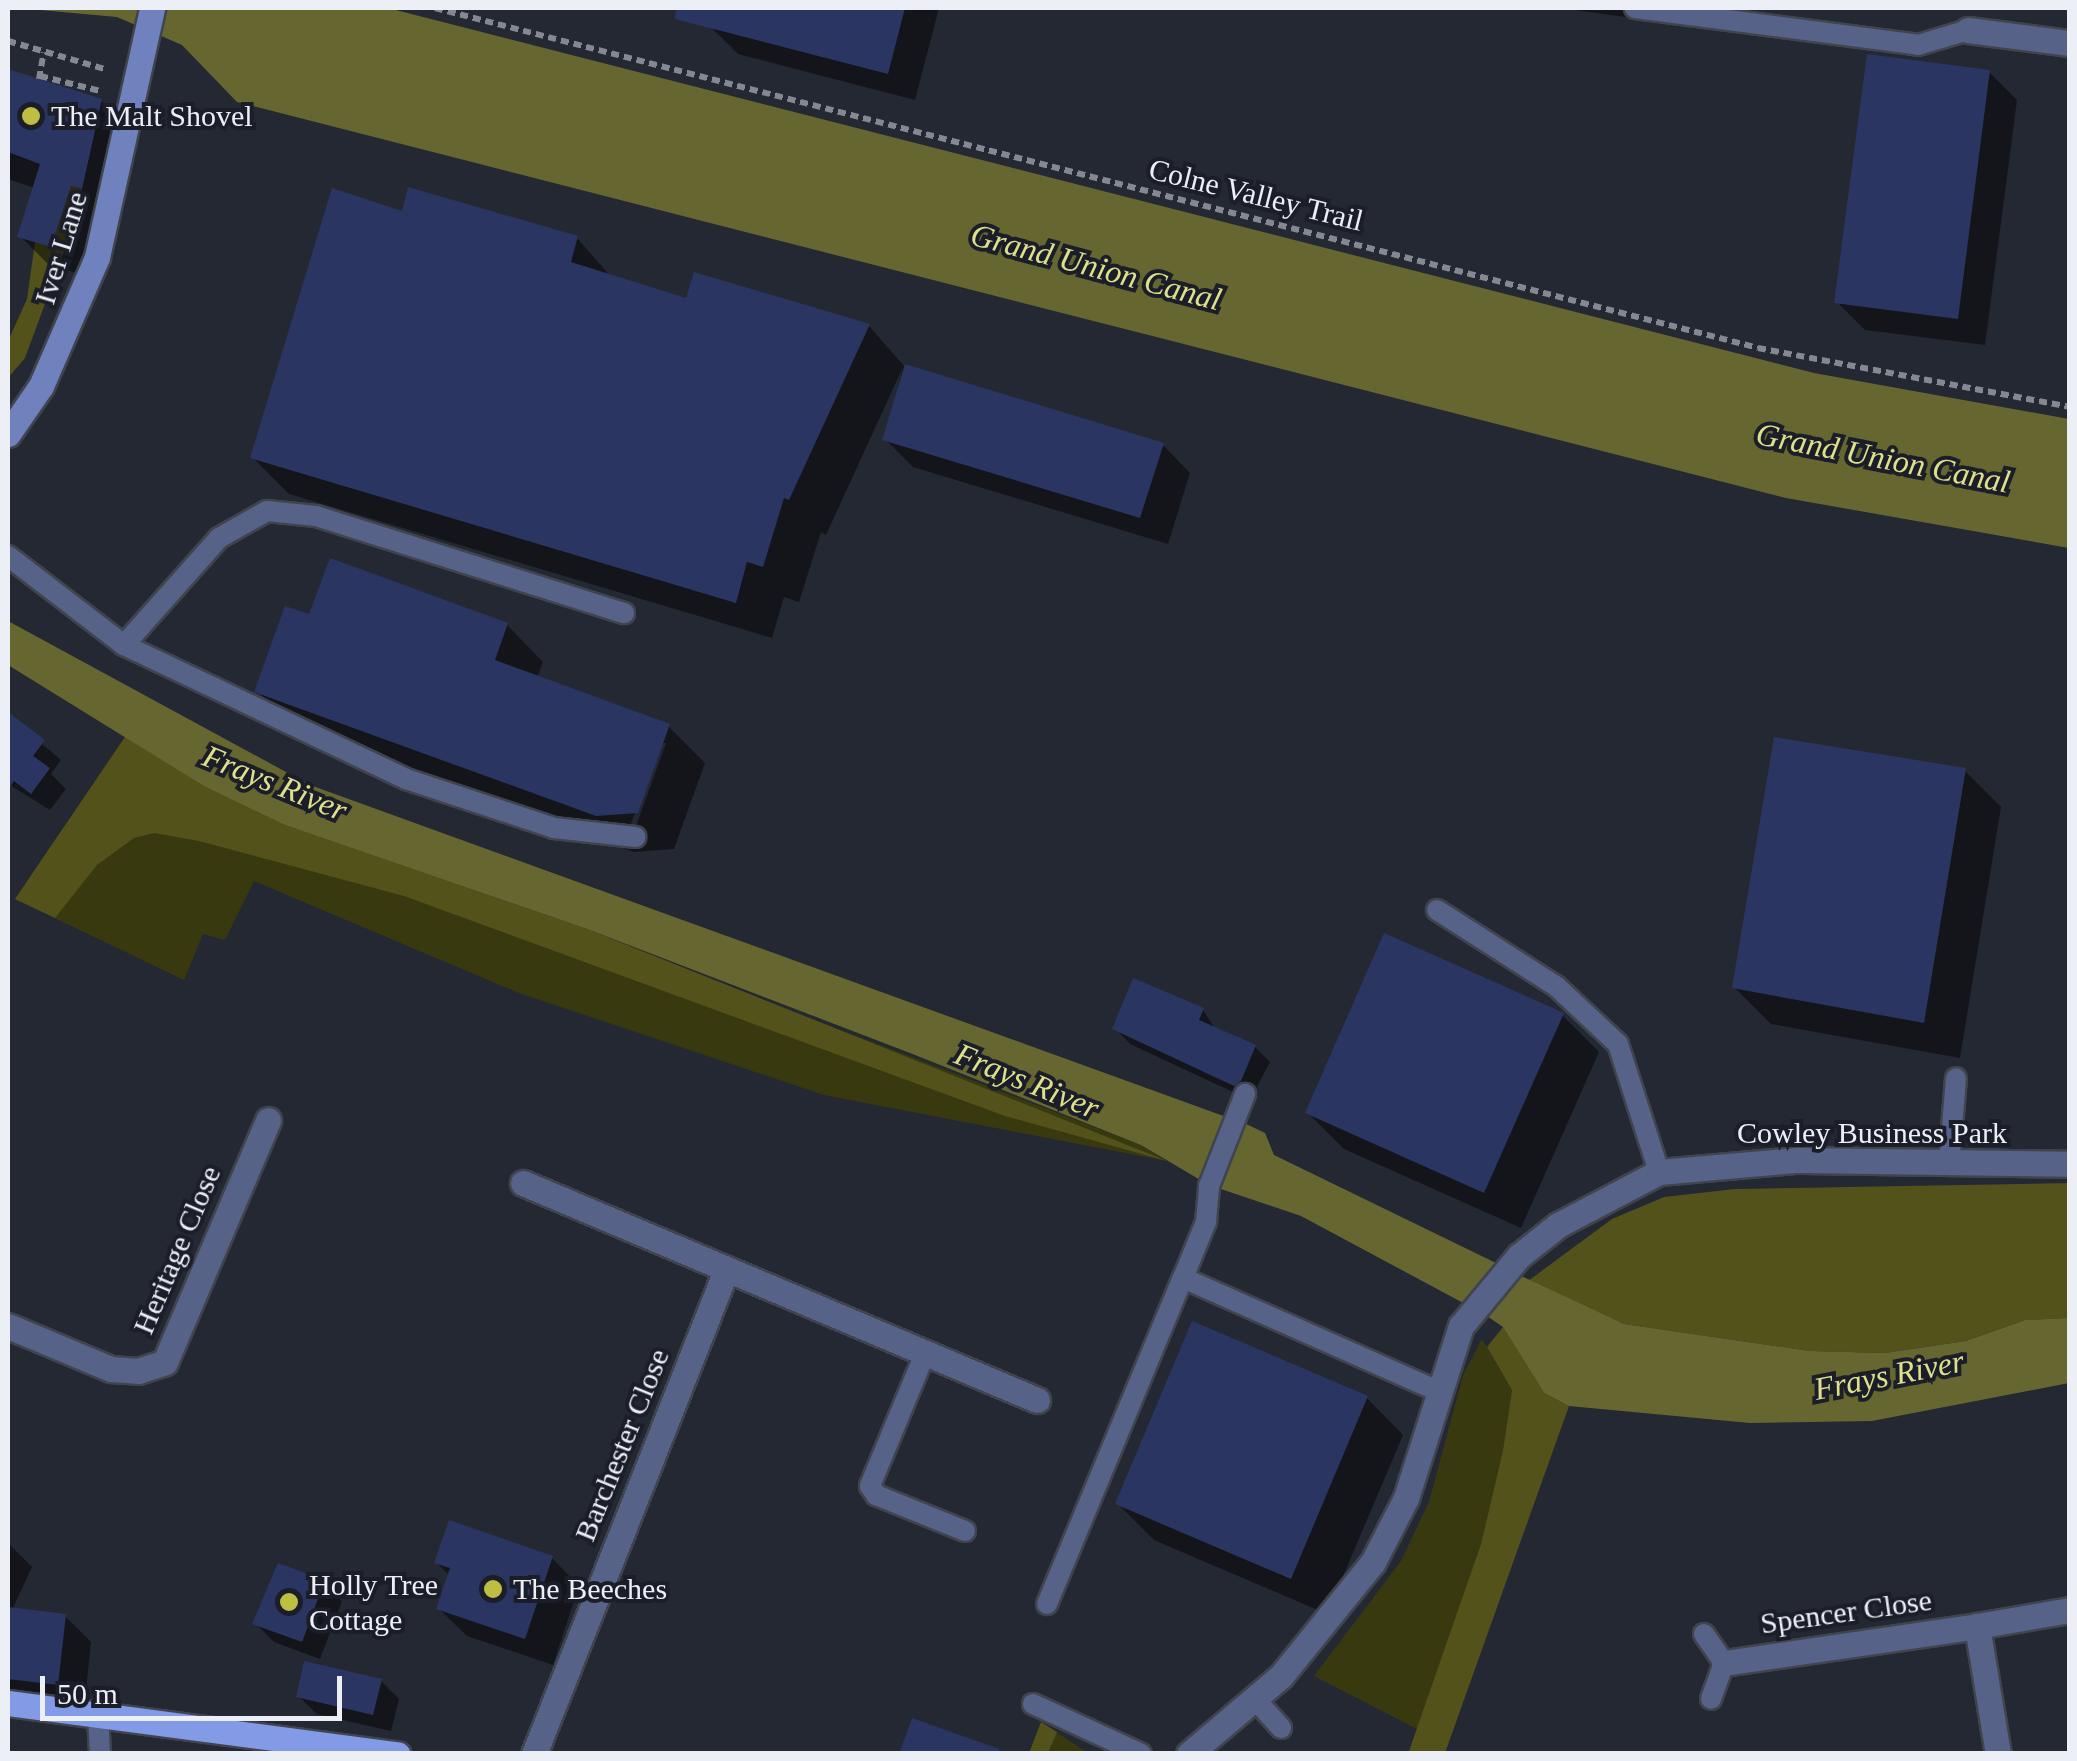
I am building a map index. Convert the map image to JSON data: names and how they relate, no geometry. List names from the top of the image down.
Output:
{
  "streets": {
    "main road": ["Iver Lane"],
    "street": [
      "Cowley Business Park",
      "Heritage Close",
      "Barchester Close",
      "Spencer Close"
    ],
    "path": ["Colne Valley Trail"]
  },
  "water": ["Grand Union Canal", "Frays River"],
  "places": ["The Malt Shovel", "The Beeches", "Holly Tree Cottage"],
  "scale_bar": "50 m"
}
